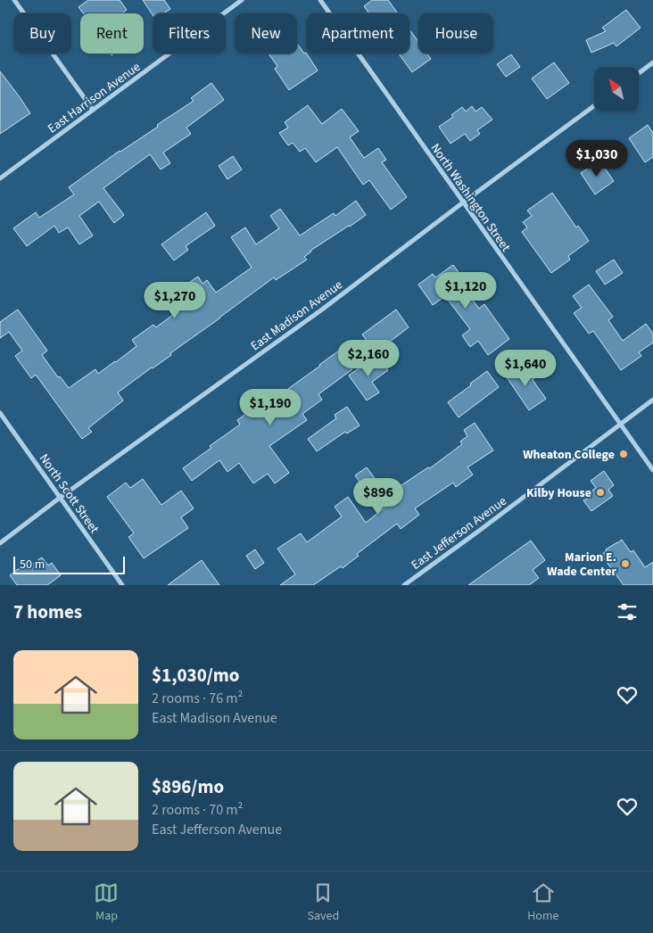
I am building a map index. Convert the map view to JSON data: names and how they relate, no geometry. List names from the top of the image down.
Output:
{
  "streets": {
    "street": [
      "East Harrison Avenue",
      "North Washington Street",
      "East Madison Avenue",
      "North Scott Street",
      "East Jefferson Avenue"
    ]
  },
  "crossings": [
    ["North Washington Street", "East Madison Avenue"],
    ["North Washington Street", "East Jefferson Avenue"],
    ["East Madison Avenue", "North Scott Street"]
  ],
  "places": ["Wheaton College", "Kilby House", "Marion E. Wade Center"],
  "scale_bar": "50 m",
  "north": "top left",
  "page": {
    "chip": [
      "Buy",
      "Rent",
      "Filters",
      "New",
      "Apartment",
      "House"
    ],
    "price": [
      "$1,030",
      "$1,120",
      "$1,270",
      "$2,160",
      "$1,640",
      "$1,190",
      "$896"
    ],
    "scale": "50 m",
    "heading": "7 homes",
    "list": [
      {
        "name": "$1,030/mo",
        "note": "2 rooms · 76 m² · East Madison Avenue"
      },
      {
        "name": "$896/mo",
        "note": "2 rooms · 70 m² · East Jefferson Avenue"
      }
    ],
    "tabs": ["Map", "Saved", "Home"]
  }
}
